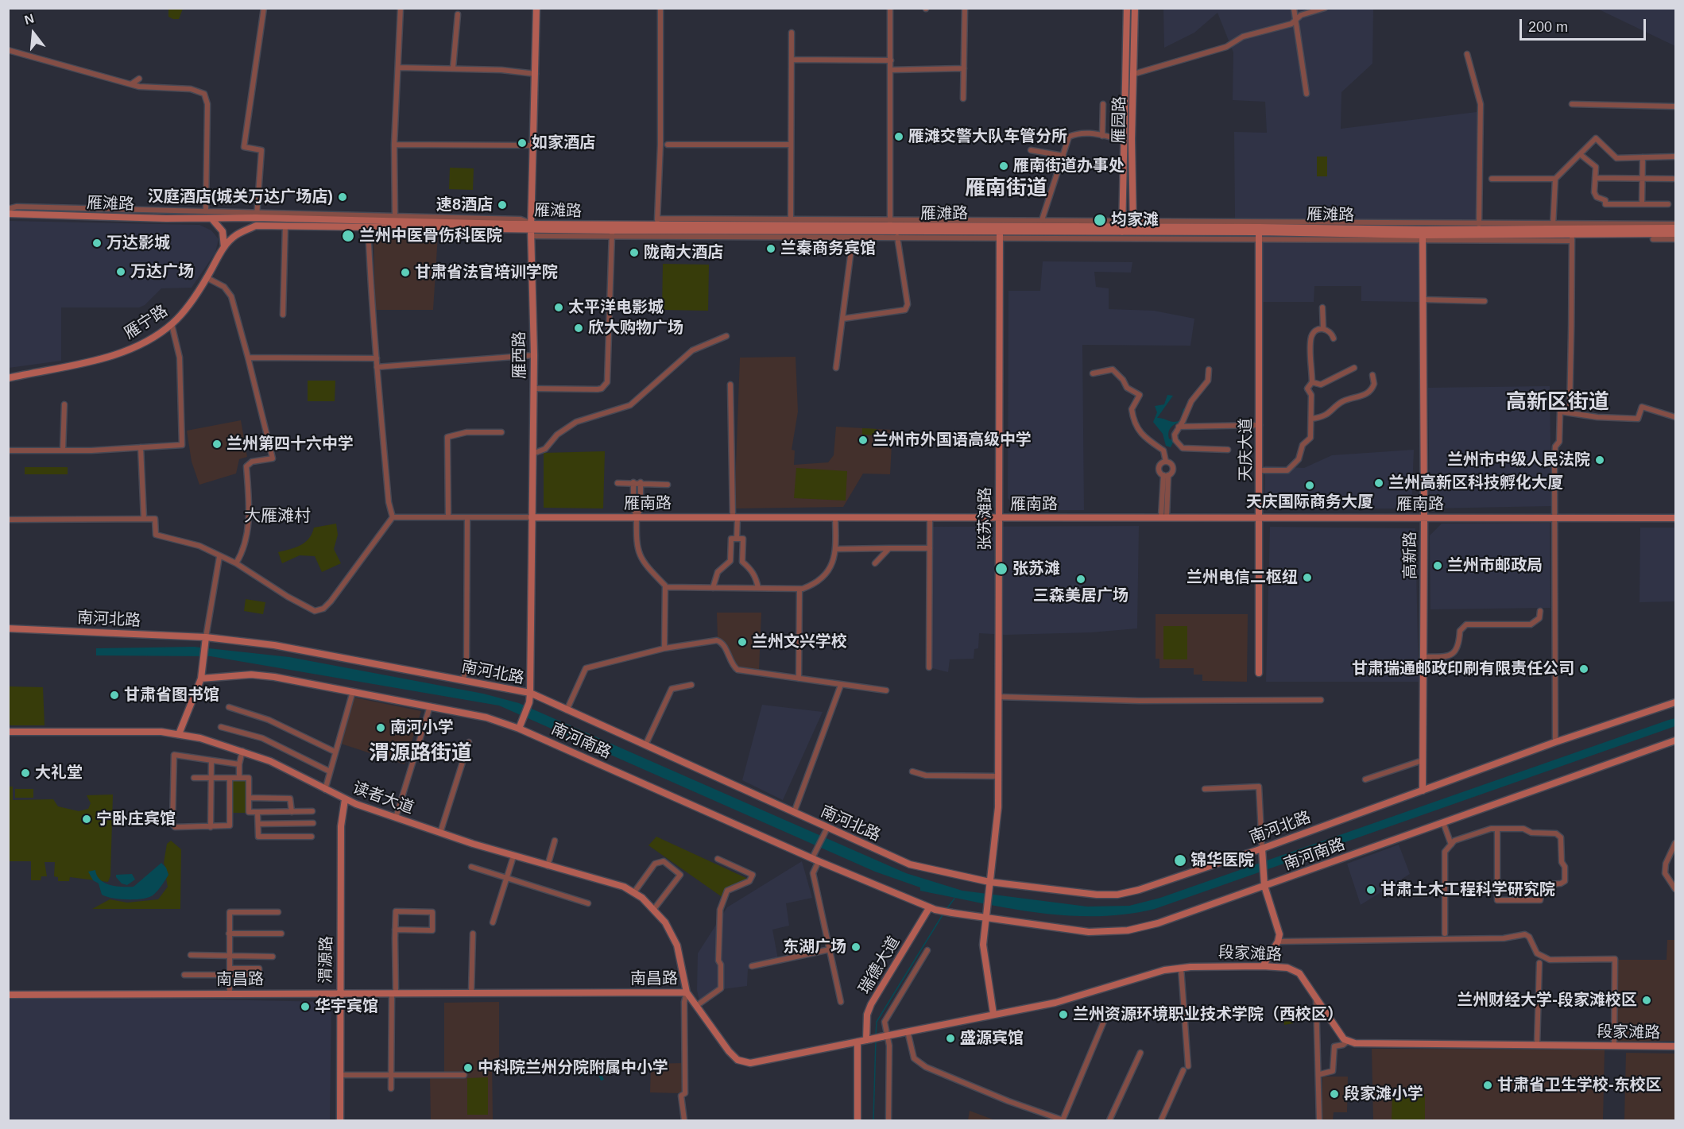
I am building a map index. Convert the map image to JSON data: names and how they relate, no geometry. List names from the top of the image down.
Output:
{
  "streets": {
    "main road": [
      "雁园路",
      "雁滩路",
      "雁宁路",
      "雁西路",
      "天庆大道",
      "雁南路",
      "张苏滩路",
      "高新路",
      "南河北路",
      "南河南路",
      "读者大道",
      "段家滩路",
      "渭源路",
      "瑞德大道",
      "南昌路"
    ]
  },
  "crossings": [
    ["雁园路", "雁滩路"],
    ["雁滩路", "雁宁路"],
    ["雁滩路", "雁西路"],
    ["雁滩路", "天庆大道"],
    ["雁滩路", "张苏滩路"],
    ["雁滩路", "高新路"],
    ["雁西路", "雁南路"],
    ["雁西路", "南河北路"],
    ["雁西路", "南河南路"],
    ["天庆大道", "雁南路"],
    ["雁南路", "张苏滩路"],
    ["雁南路", "高新路"],
    ["张苏滩路", "南河北路"],
    ["张苏滩路", "南河南路"],
    ["高新路", "南河北路"],
    ["南河南路", "瑞德大道"],
    ["读者大道", "渭源路"],
    ["读者大道", "南昌路"],
    ["段家滩路", "瑞德大道"],
    ["段家滩路", "南昌路"],
    ["渭源路", "南昌路"],
    ["瑞德大道", "南昌路"]
  ],
  "districts": [
    "雁南街道",
    "高新区街道",
    "大雁滩村",
    "渭源路街道"
  ],
  "places": [
    "雁滩交警大队车管分所",
    "如家酒店",
    "雁南街道办事处",
    "汉庭酒店(城关万达广场店)",
    "速8酒店",
    "均家滩",
    "兰州中医骨伤科医院",
    "万达影城",
    "兰秦商务宾馆",
    "陇南大酒店",
    "万达广场",
    "甘肃省法官培训学院",
    "太平洋电影城",
    "欣大购物广场",
    "兰州市外国语高级中学",
    "兰州第四十六中学",
    "兰州市中级人民法院",
    "兰州高新区科技孵化大厦",
    "天庆国际商务大厦",
    "兰州市邮政局",
    "张苏滩",
    "兰州电信二枢纽",
    "三森美居广场",
    "兰州文兴学校",
    "甘肃瑞通邮政印刷有限责任公司",
    "甘肃省图书馆",
    "南河小学",
    "大礼堂",
    "宁卧庄宾馆",
    "锦华医院",
    "甘肃土木工程科学研究院",
    "东湖广场",
    "兰州财经大学-段家滩校区",
    "华宇宾馆",
    "兰州资源环境职业技术学院（西校区）",
    "盛源宾馆",
    "中科院兰州分院附属中小学",
    "甘肃省卫生学校-东校区",
    "段家滩小学"
  ],
  "scale_bar": "200 m",
  "north": "top"
}
